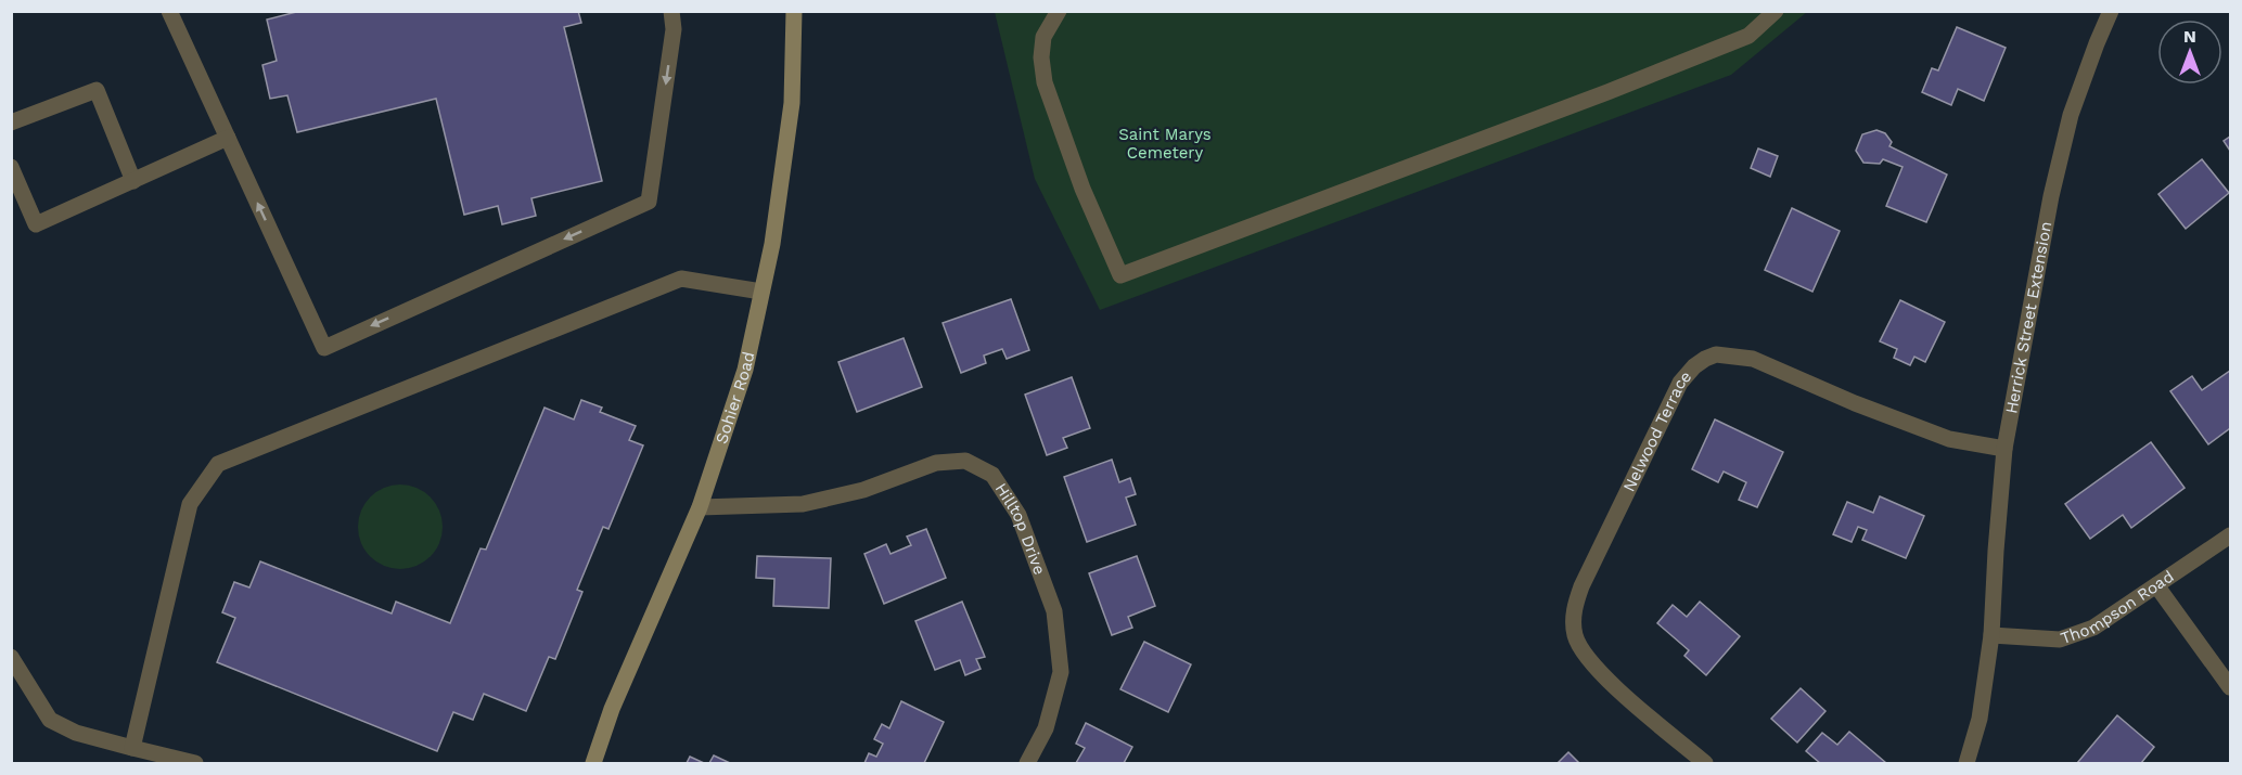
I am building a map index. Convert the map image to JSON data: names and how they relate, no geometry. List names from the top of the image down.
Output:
{
  "streets": {
    "main road": ["Sohier Road"],
    "street": [
      "Herrick Street Extension",
      "Nelwood Terrace",
      "Hilltop Drive",
      "Thompson Road"
    ]
  },
  "crossings": [
    ["Herrick Street Extension", "Nelwood Terrace"],
    ["Herrick Street Extension", "Thompson Road"],
    ["Sohier Road", "Hilltop Drive"]
  ],
  "parks": ["Saint Marys Cemetery"],
  "north": "top"
}
